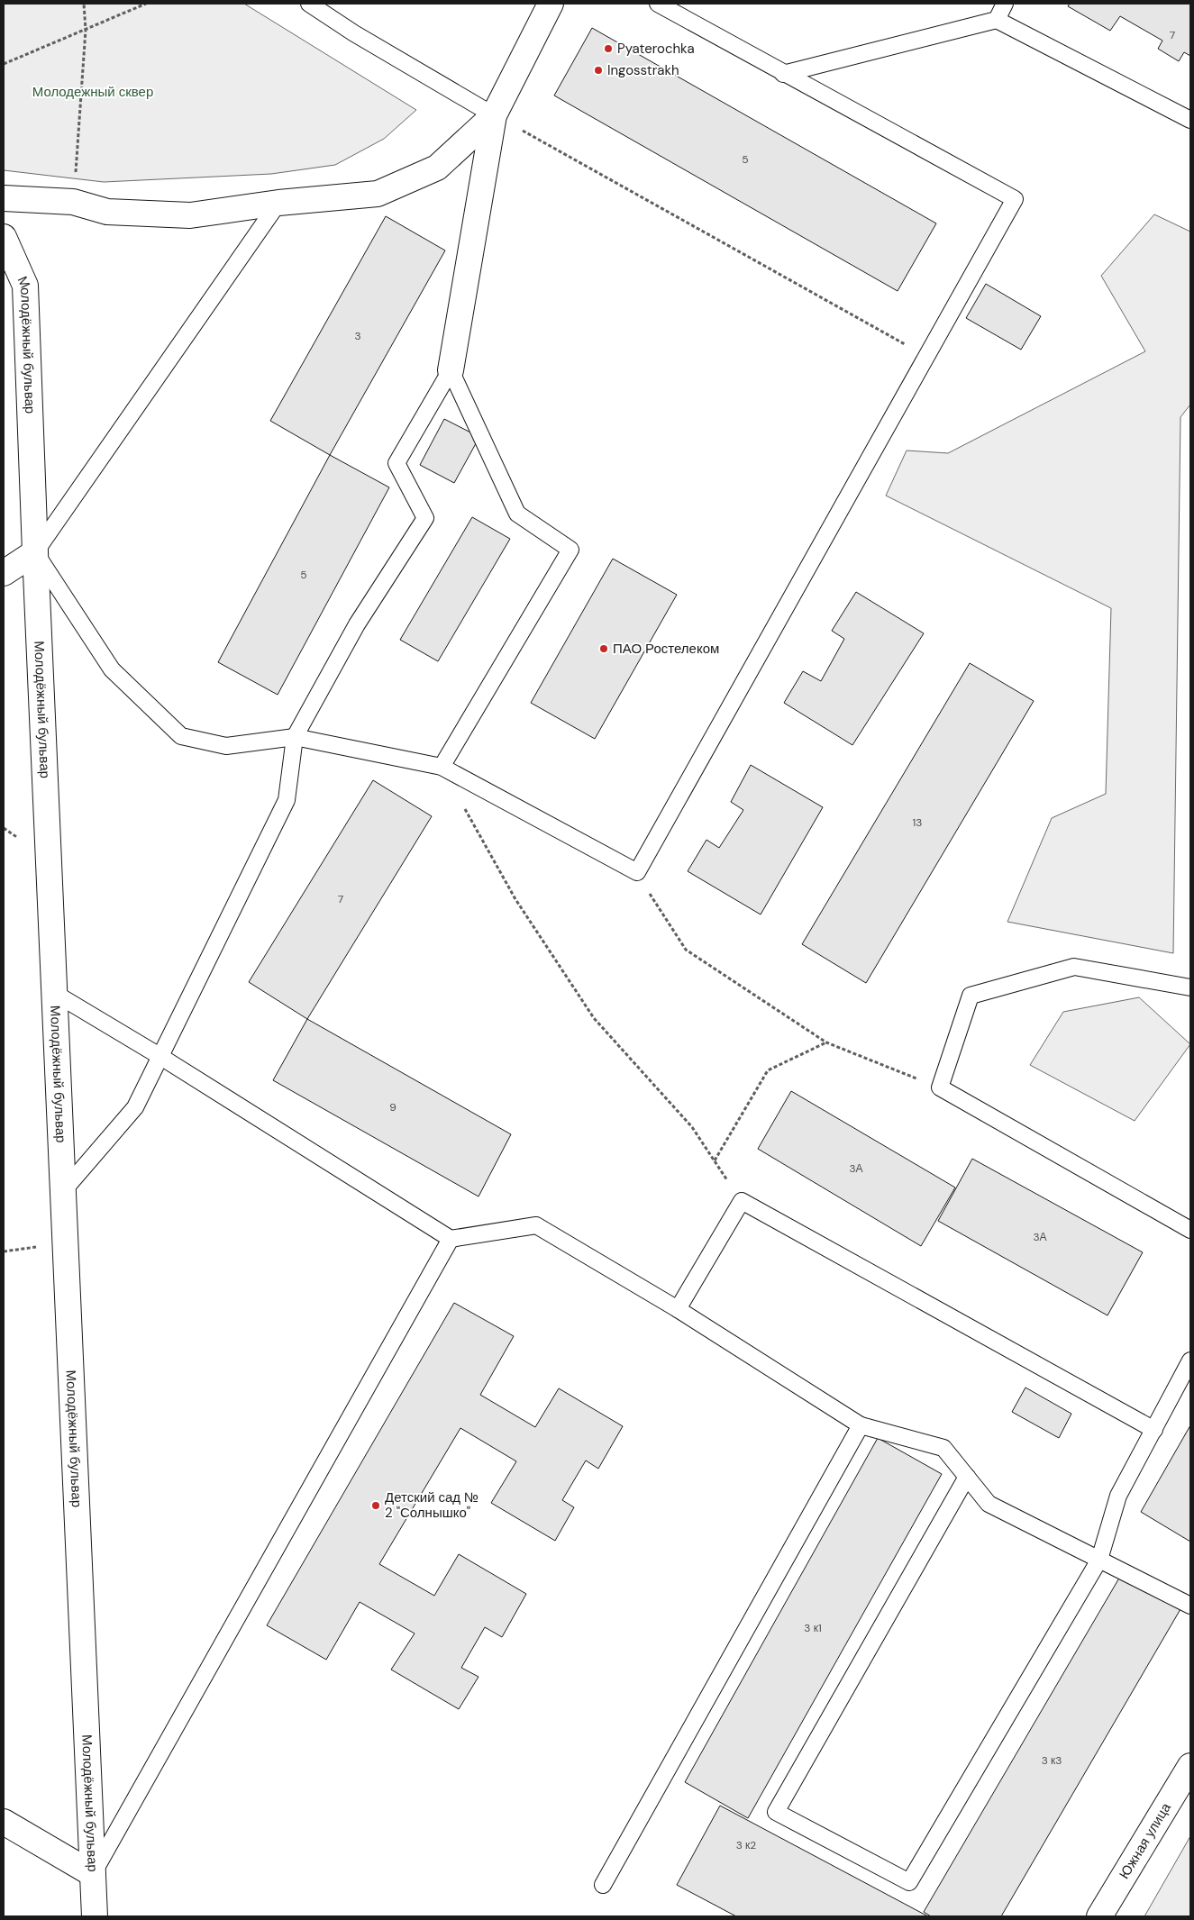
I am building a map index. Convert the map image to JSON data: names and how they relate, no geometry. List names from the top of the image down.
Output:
{
  "streets": {
    "street": ["Молодёжный бульвар", "Южная улица"]
  },
  "parks": ["Молодежный сквер"],
  "places": [
    "Pyaterochka",
    "Ingosstrakh",
    "ПАО Ростелеком",
    "Детский сад № 2 \"Солнышко\""
  ],
  "house_numbers": [
    "7",
    "5",
    "3",
    "5",
    "13",
    "7",
    "9",
    "3А",
    "3А",
    "3 к1",
    "3 к3",
    "3 к2"
  ]
}
